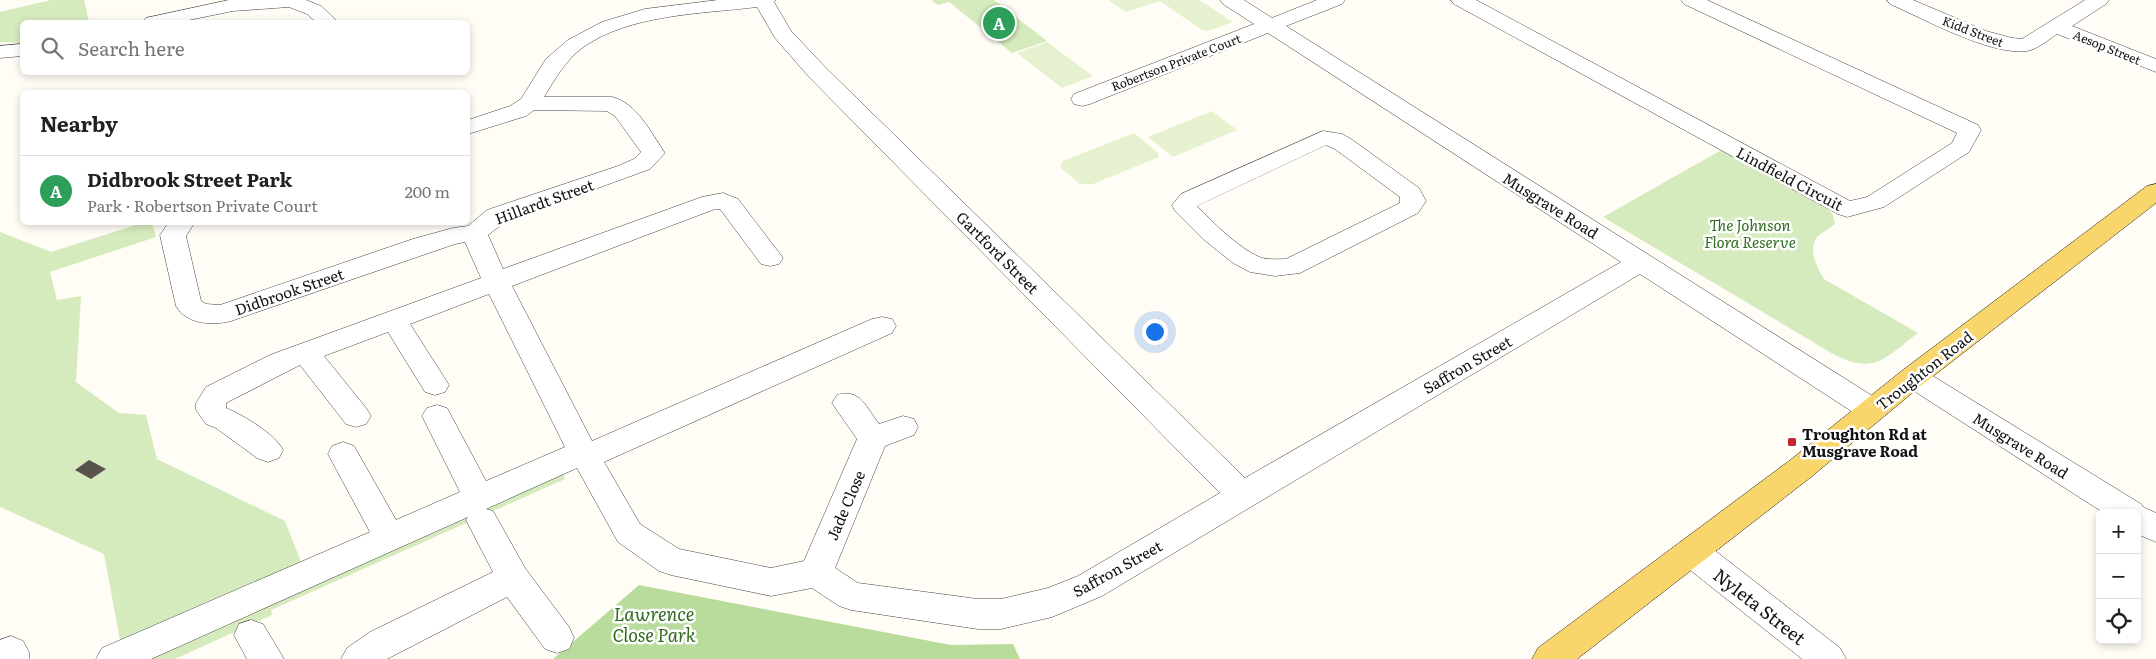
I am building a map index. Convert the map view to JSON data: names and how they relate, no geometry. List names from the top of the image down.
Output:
{
  "streets": {
    "main road": ["Troughton Road"],
    "street": [
      "Kidd Street",
      "Aesop Street",
      "Robertson Private Court",
      "Lindfield Circuit",
      "Hillardt Street",
      "Musgrave Road",
      "Gartford Street",
      "Didbrook Street",
      "Saffron Street",
      "Jade Close",
      "Nyleta Street"
    ]
  },
  "crossings": [
    ["Kidd Street", "Aesop Street"],
    ["Robertson Private Court", "Musgrave Road"],
    ["Hillardt Street", "Didbrook Street"],
    ["Musgrave Road", "Saffron Street"],
    ["Musgrave Road", "Troughton Road"],
    ["Gartford Street", "Saffron Street"],
    ["Saffron Street", "Jade Close"],
    ["Troughton Road", "Nyleta Street"]
  ],
  "parks": ["The Johnson Flora Reserve", "Lawrence Close Park"],
  "places": {
    "transit": ["Troughton Rd at Musgrave Road"]
  },
  "page": {
    "pins": "A",
    "search": "Search here",
    "heading": "Nearby",
    "list": [
      {
        "mark": "A",
        "name": "Didbrook Street Park",
        "note": "Park · Robertson Private Court",
        "value": "200 m"
      }
    ],
    "map_buttons": ["+", "−"]
  }
}
